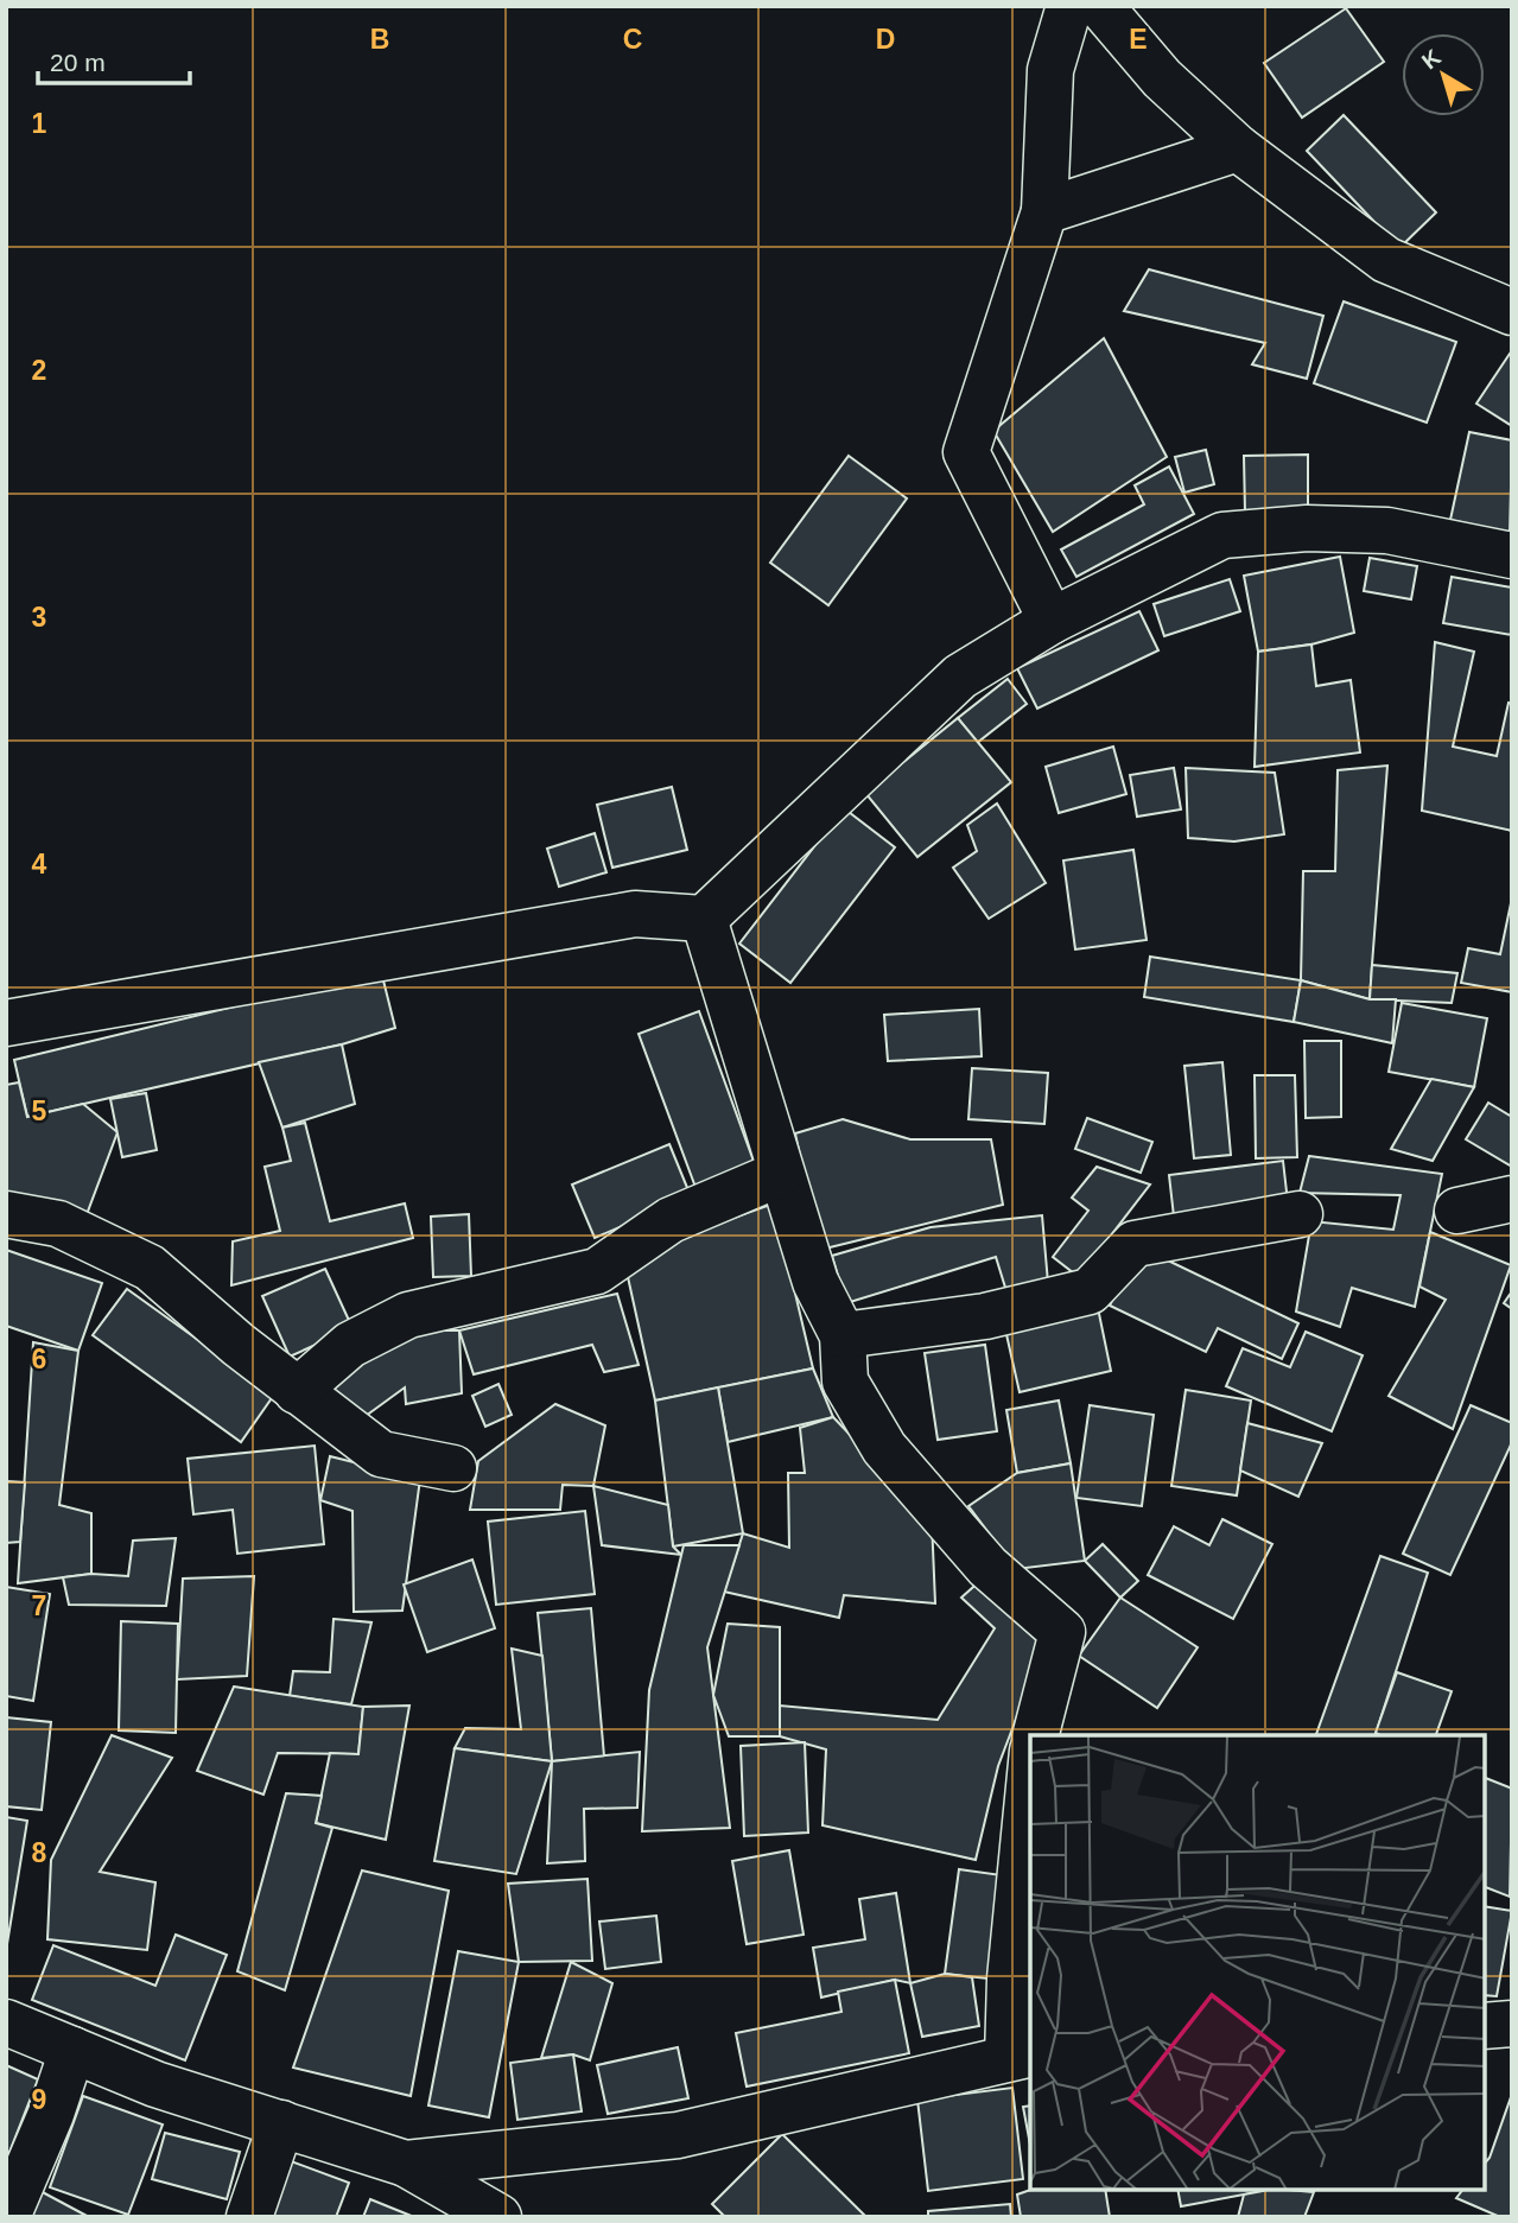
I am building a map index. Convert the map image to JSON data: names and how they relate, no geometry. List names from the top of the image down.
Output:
{
  "scale_bar": "20 m",
  "north": "top left",
  "grid": {
    "columns": [
      "B",
      "C",
      "D",
      "E"
    ],
    "rows": [
      "1",
      "2",
      "3",
      "4",
      "5",
      "6",
      "7",
      "8",
      "9"
    ]
  }
}
